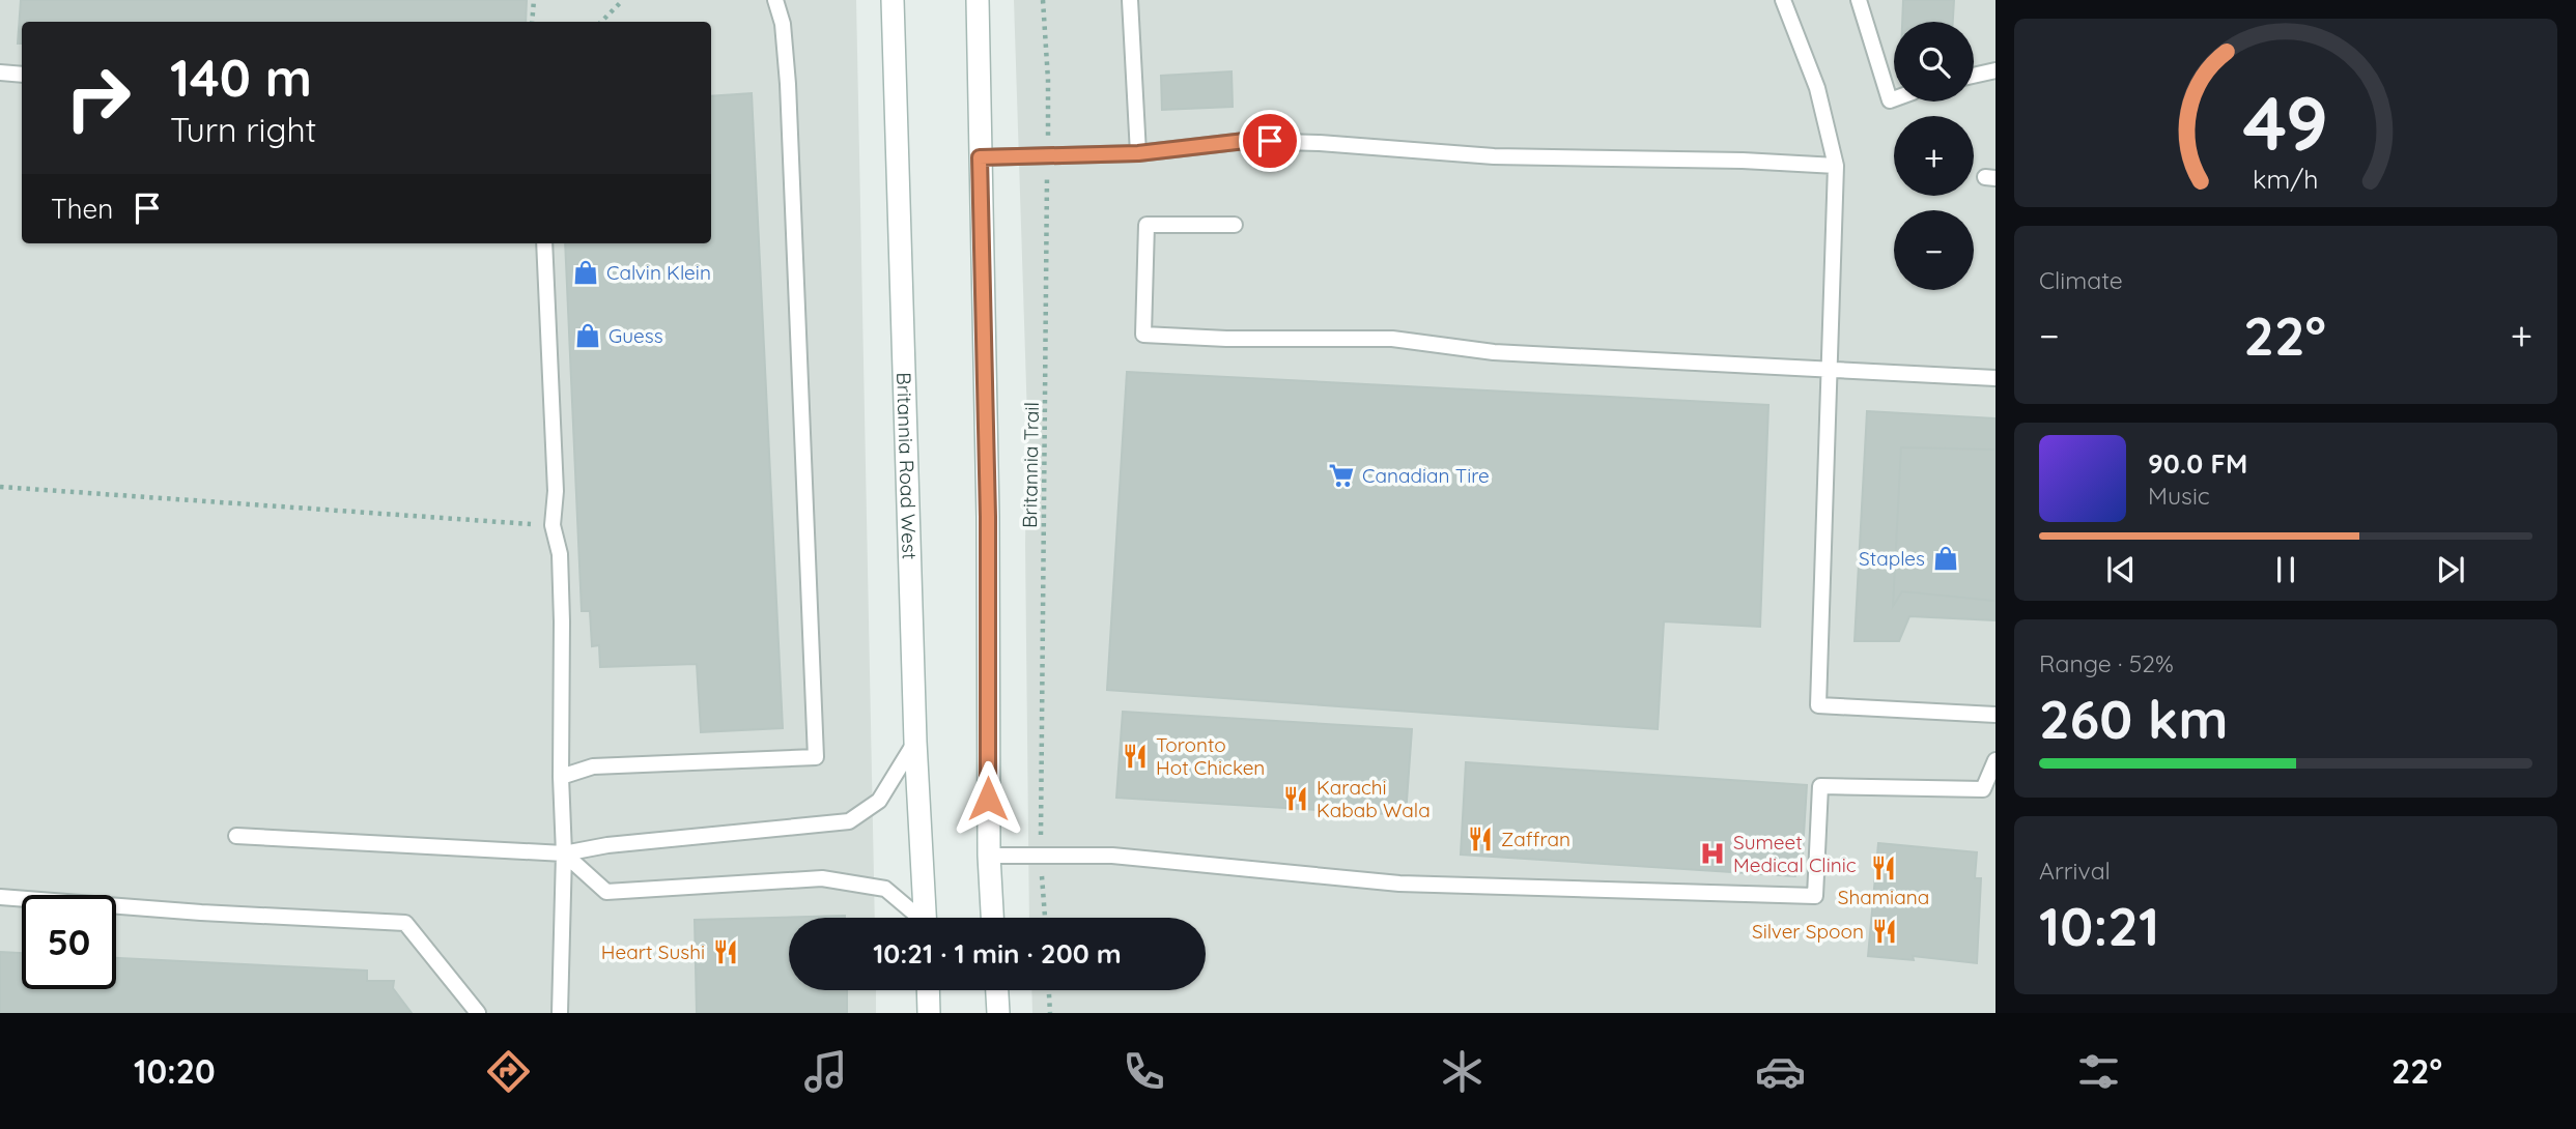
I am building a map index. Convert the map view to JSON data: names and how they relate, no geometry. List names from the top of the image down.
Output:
{
  "streets": {
    "main road": ["Britannia Road West"],
    "path": ["Britannia Trail"]
  },
  "places": {
    "shop": ["Calvin Klein", "Guess", "Staples"],
    "supermarket": ["Canadian Tire"],
    "restaurant": [
      "Toronto Hot Chicken",
      "Karachi Kabab Wala",
      "Zaffran",
      "Shamiana",
      "Silver Spoon",
      "Heart Sushi"
    ],
    "hospital": ["Sumeet Medical Clinic"]
  },
  "page": {
    "map_buttons": ["+", "−"],
    "turn": ["140 m", "Turn right"],
    "then": "Then",
    "tile": [
      "Climate",
      ["Range · 52%", "260 km"],
      ["Arrival", "10:21"]
    ],
    "heat": ["−", "22°", "+"],
    "song": ["90.0 FM", "Music"],
    "limit": "50",
    "trip": "10:21 · 1 min · 200 m",
    "tabs": ["10:20", "22°"],
    "gauge": ["49", "km/h"]
  }
}
